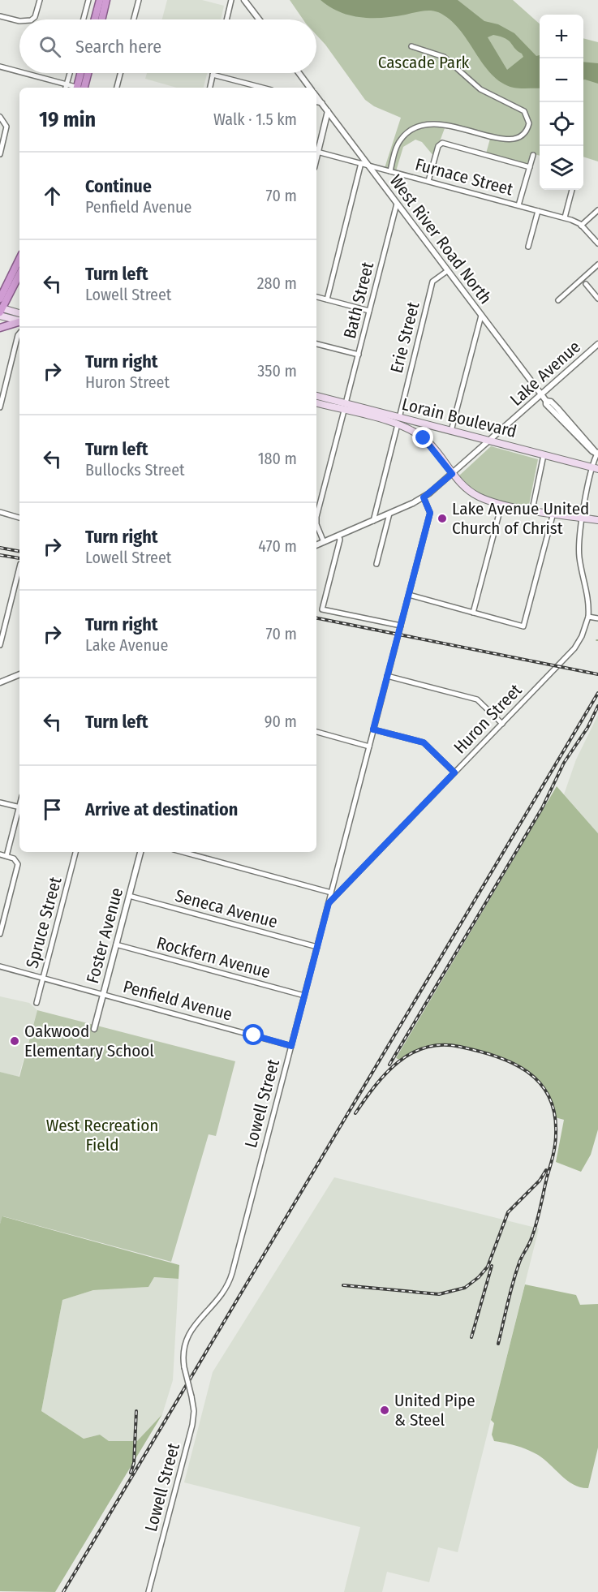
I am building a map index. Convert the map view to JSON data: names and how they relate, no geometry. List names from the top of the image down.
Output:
{
  "streets": {
    "main road": ["Lorain Boulevard"],
    "street": [
      "Furnace Street",
      "West River Road North",
      "Bath Street",
      "Erie Street",
      "Lake Avenue",
      "Huron Street",
      "Seneca Avenue",
      "Spruce Street",
      "Foster Avenue",
      "Rockfern Avenue",
      "Penfield Avenue",
      "Lowell Street"
    ]
  },
  "crossings": [
    ["Furnace Street", "West River Road North"],
    ["West River Road North", "Bath Street"],
    ["West River Road North", "Erie Street"],
    ["West River Road North", "Lake Avenue"],
    ["Bath Street", "Lake Avenue"],
    ["Bath Street", "Lorain Boulevard"],
    ["Erie Street", "Lake Avenue"],
    ["Erie Street", "Lorain Boulevard"],
    ["Lake Avenue", "Lorain Boulevard"],
    ["Lake Avenue", "Lowell Street"],
    ["Huron Street", "Lowell Street"],
    ["Seneca Avenue", "Foster Avenue"],
    ["Seneca Avenue", "Lowell Street"],
    ["Spruce Street", "Penfield Avenue"],
    ["Foster Avenue", "Rockfern Avenue"],
    ["Foster Avenue", "Penfield Avenue"],
    ["Rockfern Avenue", "Lowell Street"],
    ["Penfield Avenue", "Lowell Street"]
  ],
  "parks": ["Cascade Park", "West Recreation Field"],
  "places": ["Lake Avenue United Church of Christ", "Oakwood Elementary School", "United Pipe & Steel"],
  "page": {
    "map_buttons": ["+", "−"],
    "search": "Search here",
    "heading": ["19 min", "Walk · 1.5 km"],
    "list": [
      ["Continue", "Penfield Avenue", "70 m"],
      ["Turn left", "Lowell Street", "280 m"],
      ["Turn right", "Huron Street", "350 m"],
      ["Turn left", "Bullocks Street", "180 m"],
      ["Turn right", "Lowell Street", "470 m"],
      ["Turn right", "Lake Avenue", "70 m"],
      ["Turn left", "90 m"],
      "Arrive at destination"
    ]
  }
}
